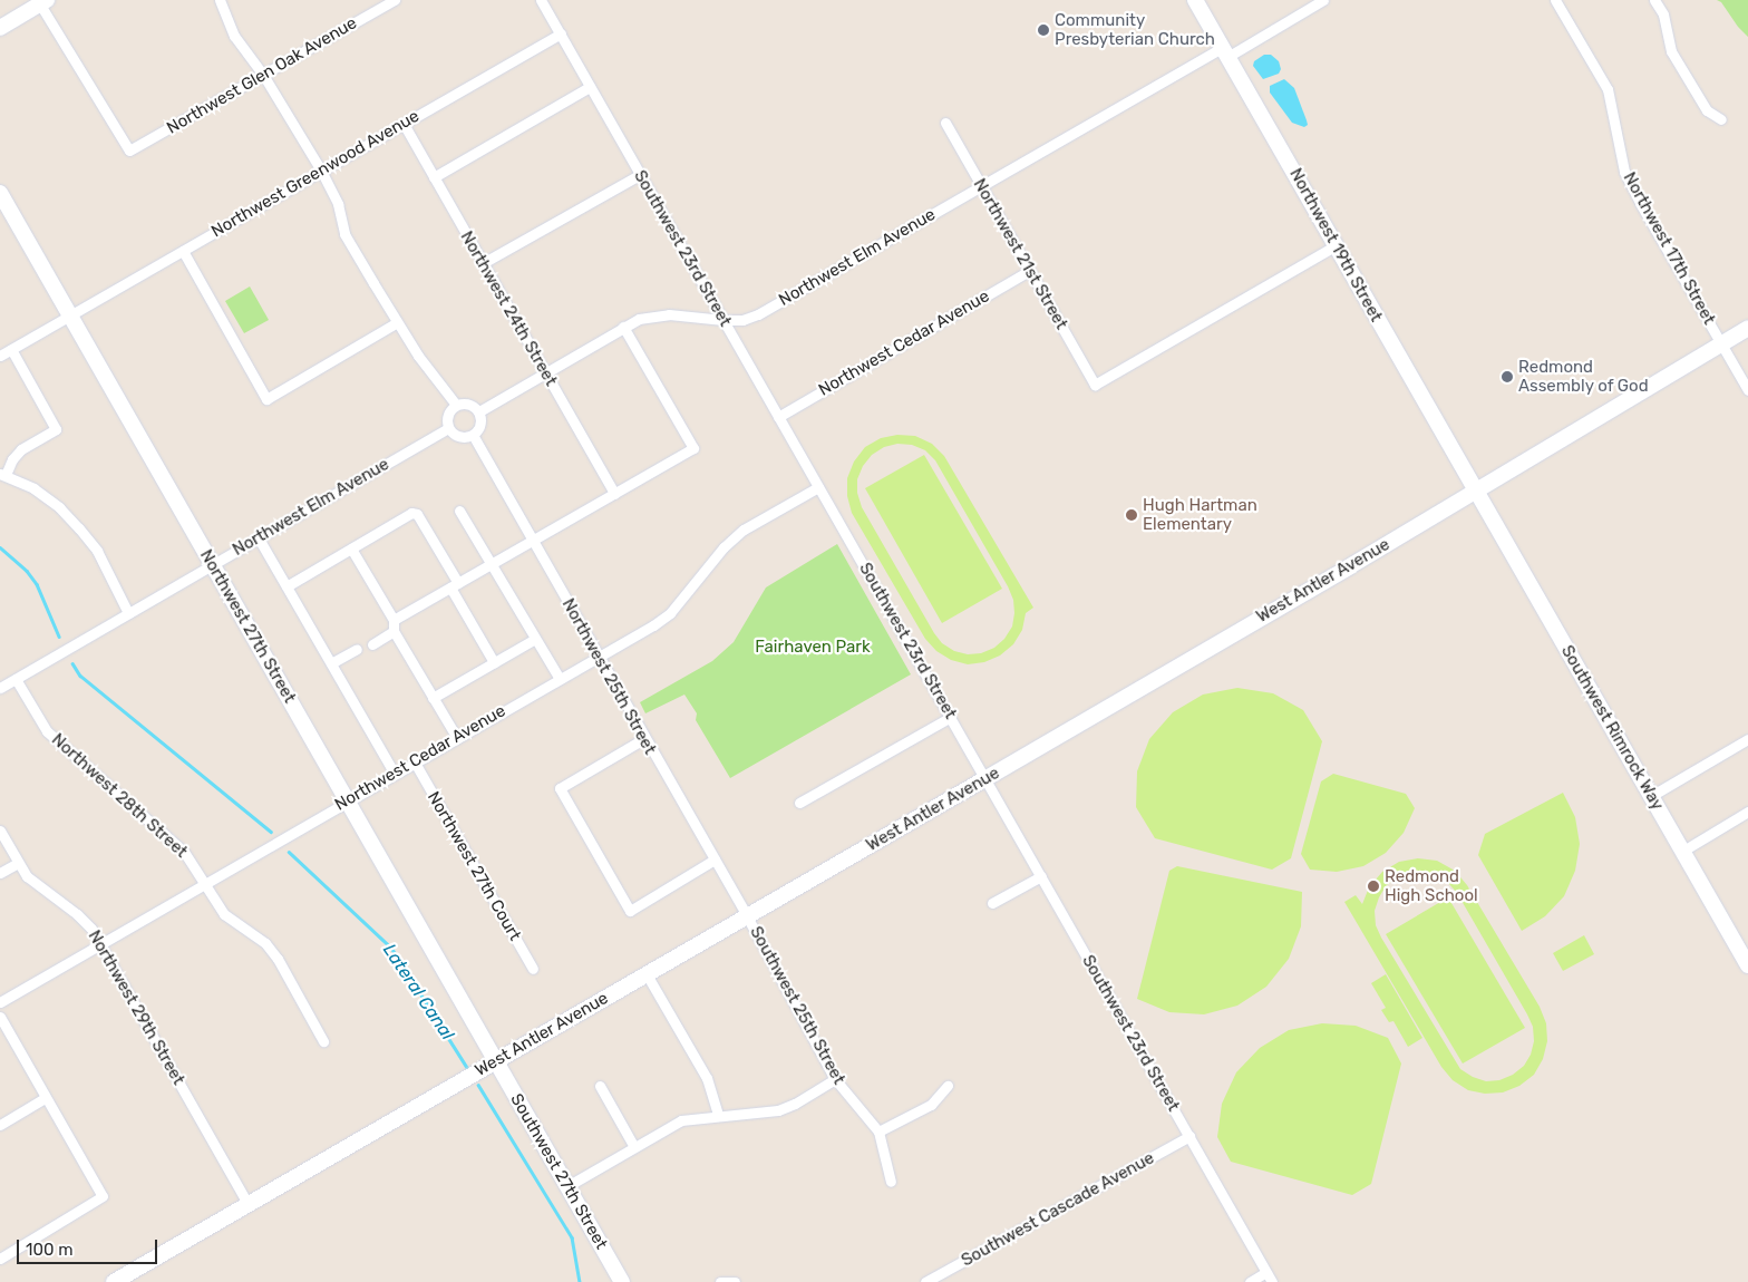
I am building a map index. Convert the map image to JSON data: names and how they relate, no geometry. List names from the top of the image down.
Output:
{
  "streets": {
    "street": [
      "Northwest Glen Oak Avenue",
      "Northwest Greenwood Avenue",
      "Northwest 19th Street",
      "Southwest 23rd Street",
      "Northwest 17th Street",
      "Northwest 21st Street",
      "Northwest Elm Avenue",
      "Northwest 24th Street",
      "Northwest Cedar Avenue",
      "West Antler Avenue",
      "Northwest 27th Street",
      "Northwest 25th Street",
      "Southwest Rimrock Way",
      "Northwest 28th Street",
      "Northwest 27th Court",
      "Southwest 25th Street",
      "Northwest 29th Street",
      "Southwest 27th Street",
      "Southwest Cascade Avenue"
    ]
  },
  "crossings": [
    ["Northwest Greenwood Avenue", "Southwest 23rd Street"],
    ["Northwest Greenwood Avenue", "Northwest 24th Street"],
    ["Northwest Greenwood Avenue", "Northwest 27th Street"],
    ["Northwest 19th Street", "Northwest 21st Street"],
    ["Northwest 19th Street", "Northwest Elm Avenue"],
    ["Northwest 19th Street", "West Antler Avenue"],
    ["Northwest 19th Street", "Southwest Rimrock Way"],
    ["Southwest 23rd Street", "Northwest Elm Avenue"],
    ["Southwest 23rd Street", "Northwest Cedar Avenue"],
    ["Southwest 23rd Street", "West Antler Avenue"],
    ["Southwest 23rd Street", "Southwest Cascade Avenue"],
    ["Northwest 17th Street", "West Antler Avenue"],
    ["Northwest 21st Street", "Northwest Elm Avenue"],
    ["Northwest 21st Street", "Northwest Cedar Avenue"],
    ["Northwest Elm Avenue", "Northwest 24th Street"],
    ["Northwest Elm Avenue", "Northwest 27th Street"],
    ["Northwest Elm Avenue", "Northwest 25th Street"],
    ["Northwest Elm Avenue", "Northwest 28th Street"],
    ["Northwest Cedar Avenue", "Northwest 27th Street"],
    ["Northwest Cedar Avenue", "Northwest 25th Street"],
    ["Northwest Cedar Avenue", "Northwest 28th Street"],
    ["Northwest Cedar Avenue", "Northwest 27th Court"],
    ["Northwest Cedar Avenue", "Northwest 29th Street"],
    ["West Antler Avenue", "Northwest 27th Street"],
    ["West Antler Avenue", "Northwest 25th Street"],
    ["West Antler Avenue", "Southwest Rimrock Way"],
    ["West Antler Avenue", "Southwest 25th Street"],
    ["West Antler Avenue", "Northwest 29th Street"],
    ["West Antler Avenue", "Southwest 27th Street"],
    ["Northwest 27th Street", "Southwest 27th Street"],
    ["Northwest 25th Street", "Southwest 25th Street"]
  ],
  "water": ["Lateral Canal"],
  "parks": ["Fairhaven Park"],
  "places": [
    "Community Presbyterian Church",
    "Redmond Assembly of God",
    "Hugh Hartman Elementary",
    "Redmond High School"
  ],
  "scale_bar": "100 m"
}
